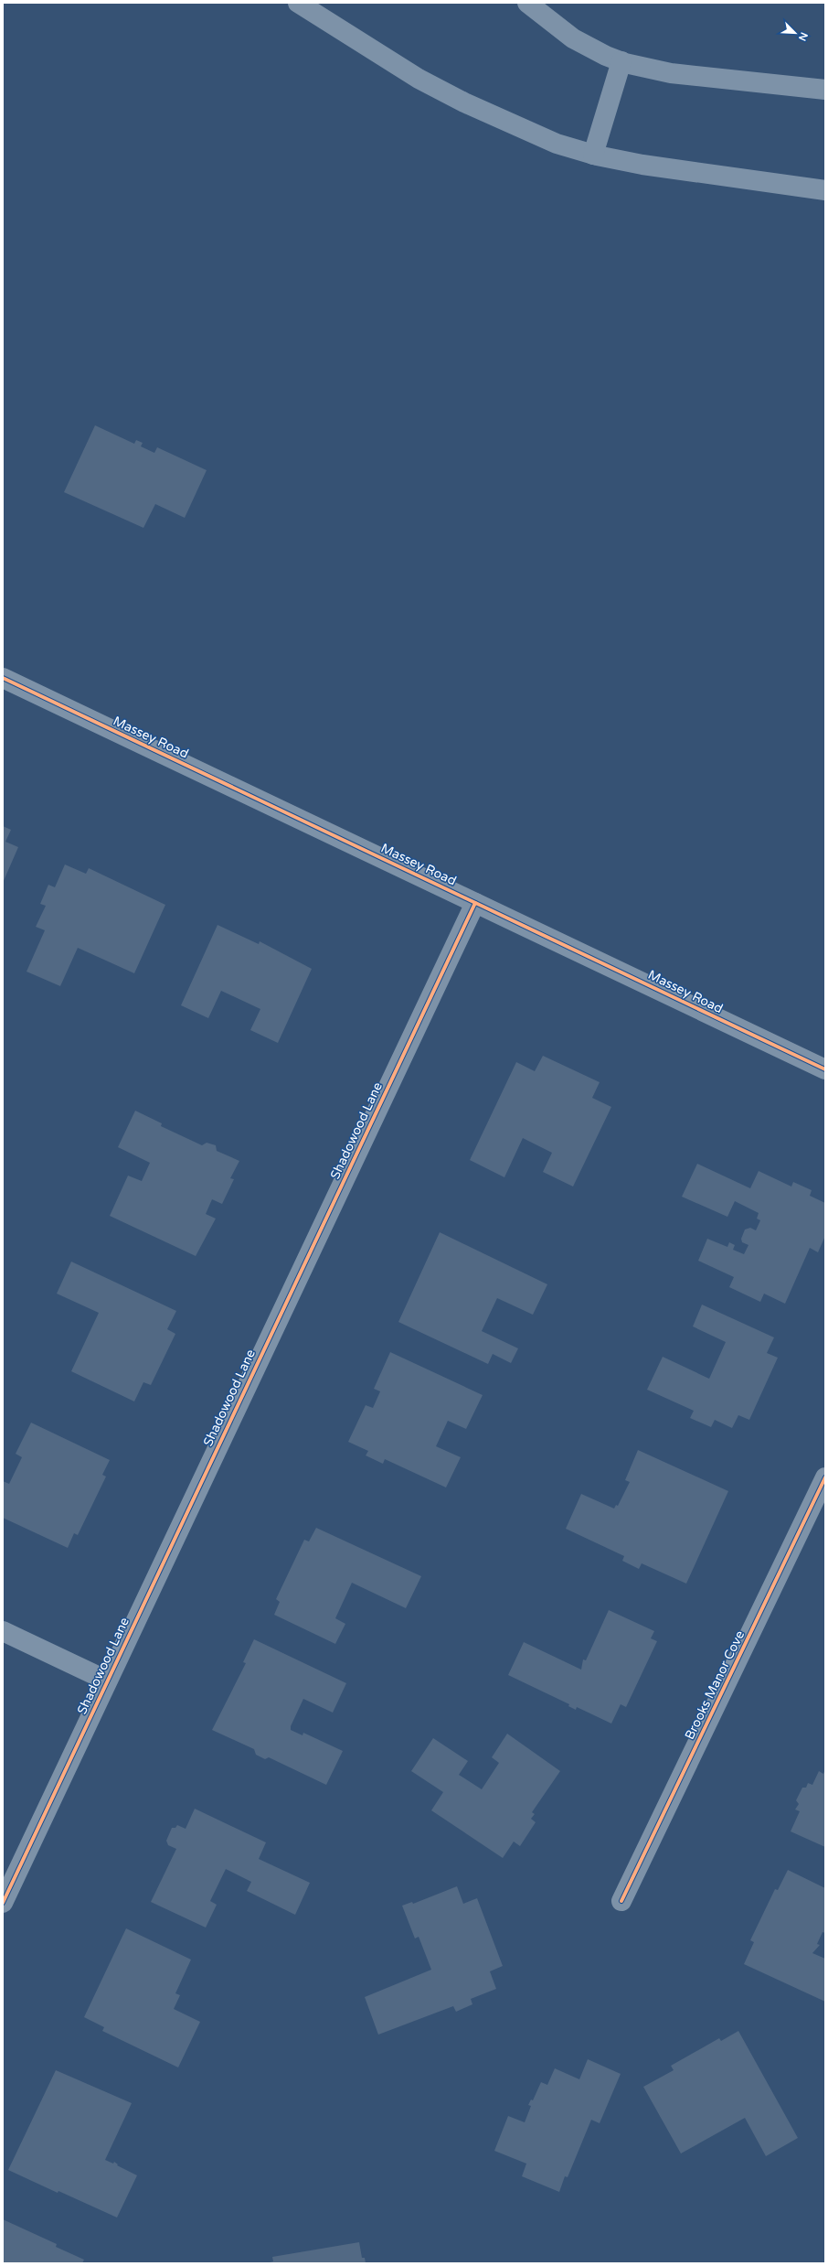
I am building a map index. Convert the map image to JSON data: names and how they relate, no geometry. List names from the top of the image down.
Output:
{
  "streets": {
    "street": ["Massey Road", "Shadowood Lane", "Brooks Manor Cove"]
  },
  "crossings": [
    ["Massey Road", "Shadowood Lane"]
  ],
  "north": "bottom right"
}
